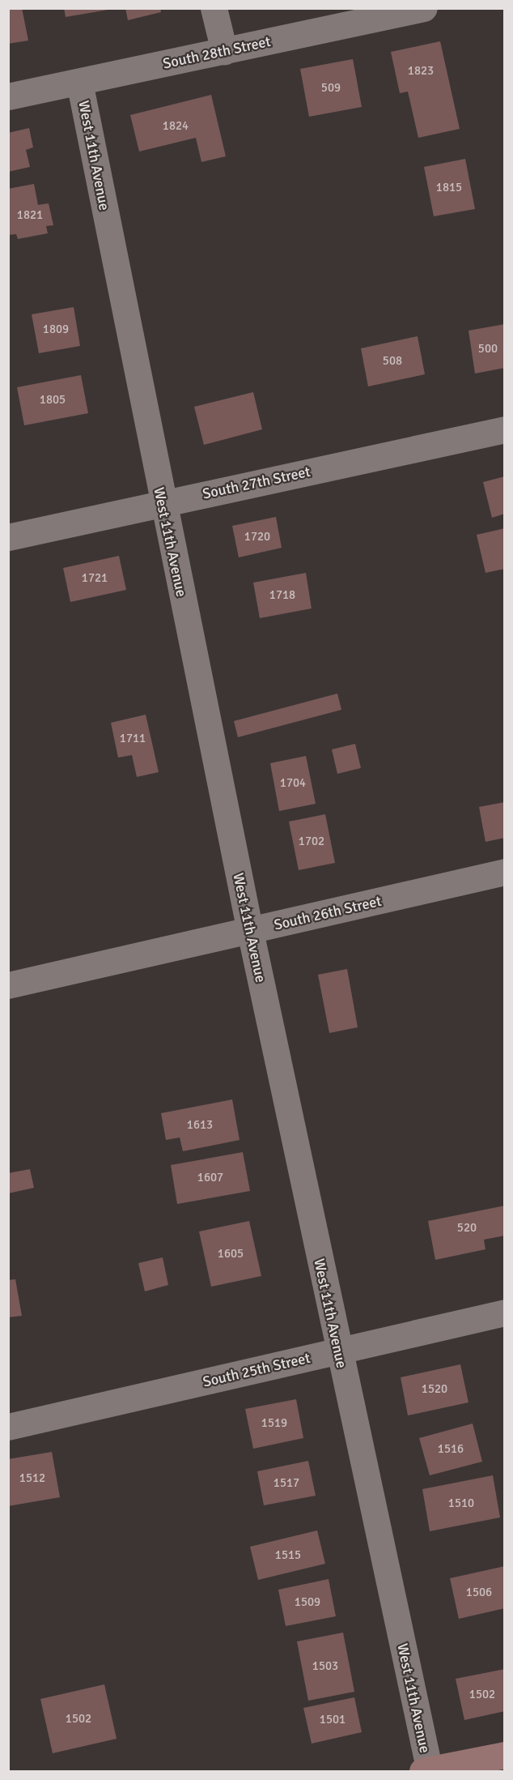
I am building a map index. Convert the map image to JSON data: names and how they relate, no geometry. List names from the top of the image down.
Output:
{
  "streets": {
    "street": [
      "South 28th Street",
      "West 11th Avenue",
      "South 27th Street",
      "South 26th Street",
      "South 25th Street"
    ]
  },
  "crossings": [
    ["South 28th Street", "West 11th Avenue"],
    ["West 11th Avenue", "South 27th Street"],
    ["West 11th Avenue", "South 26th Street"],
    ["West 11th Avenue", "South 25th Street"]
  ],
  "house_numbers": [
    "1823",
    "509",
    "1824",
    "1815",
    "1821",
    "1809",
    "500",
    "508",
    "1805",
    "1720",
    "1721",
    "1718",
    "1711",
    "1704",
    "1702",
    "1613",
    "1607",
    "520",
    "1605",
    "1520",
    "1519",
    "1516",
    "1512",
    "1517",
    "1510",
    "1515",
    "1506",
    "1509",
    "1503",
    "1502",
    "1502",
    "1501"
  ]
}
